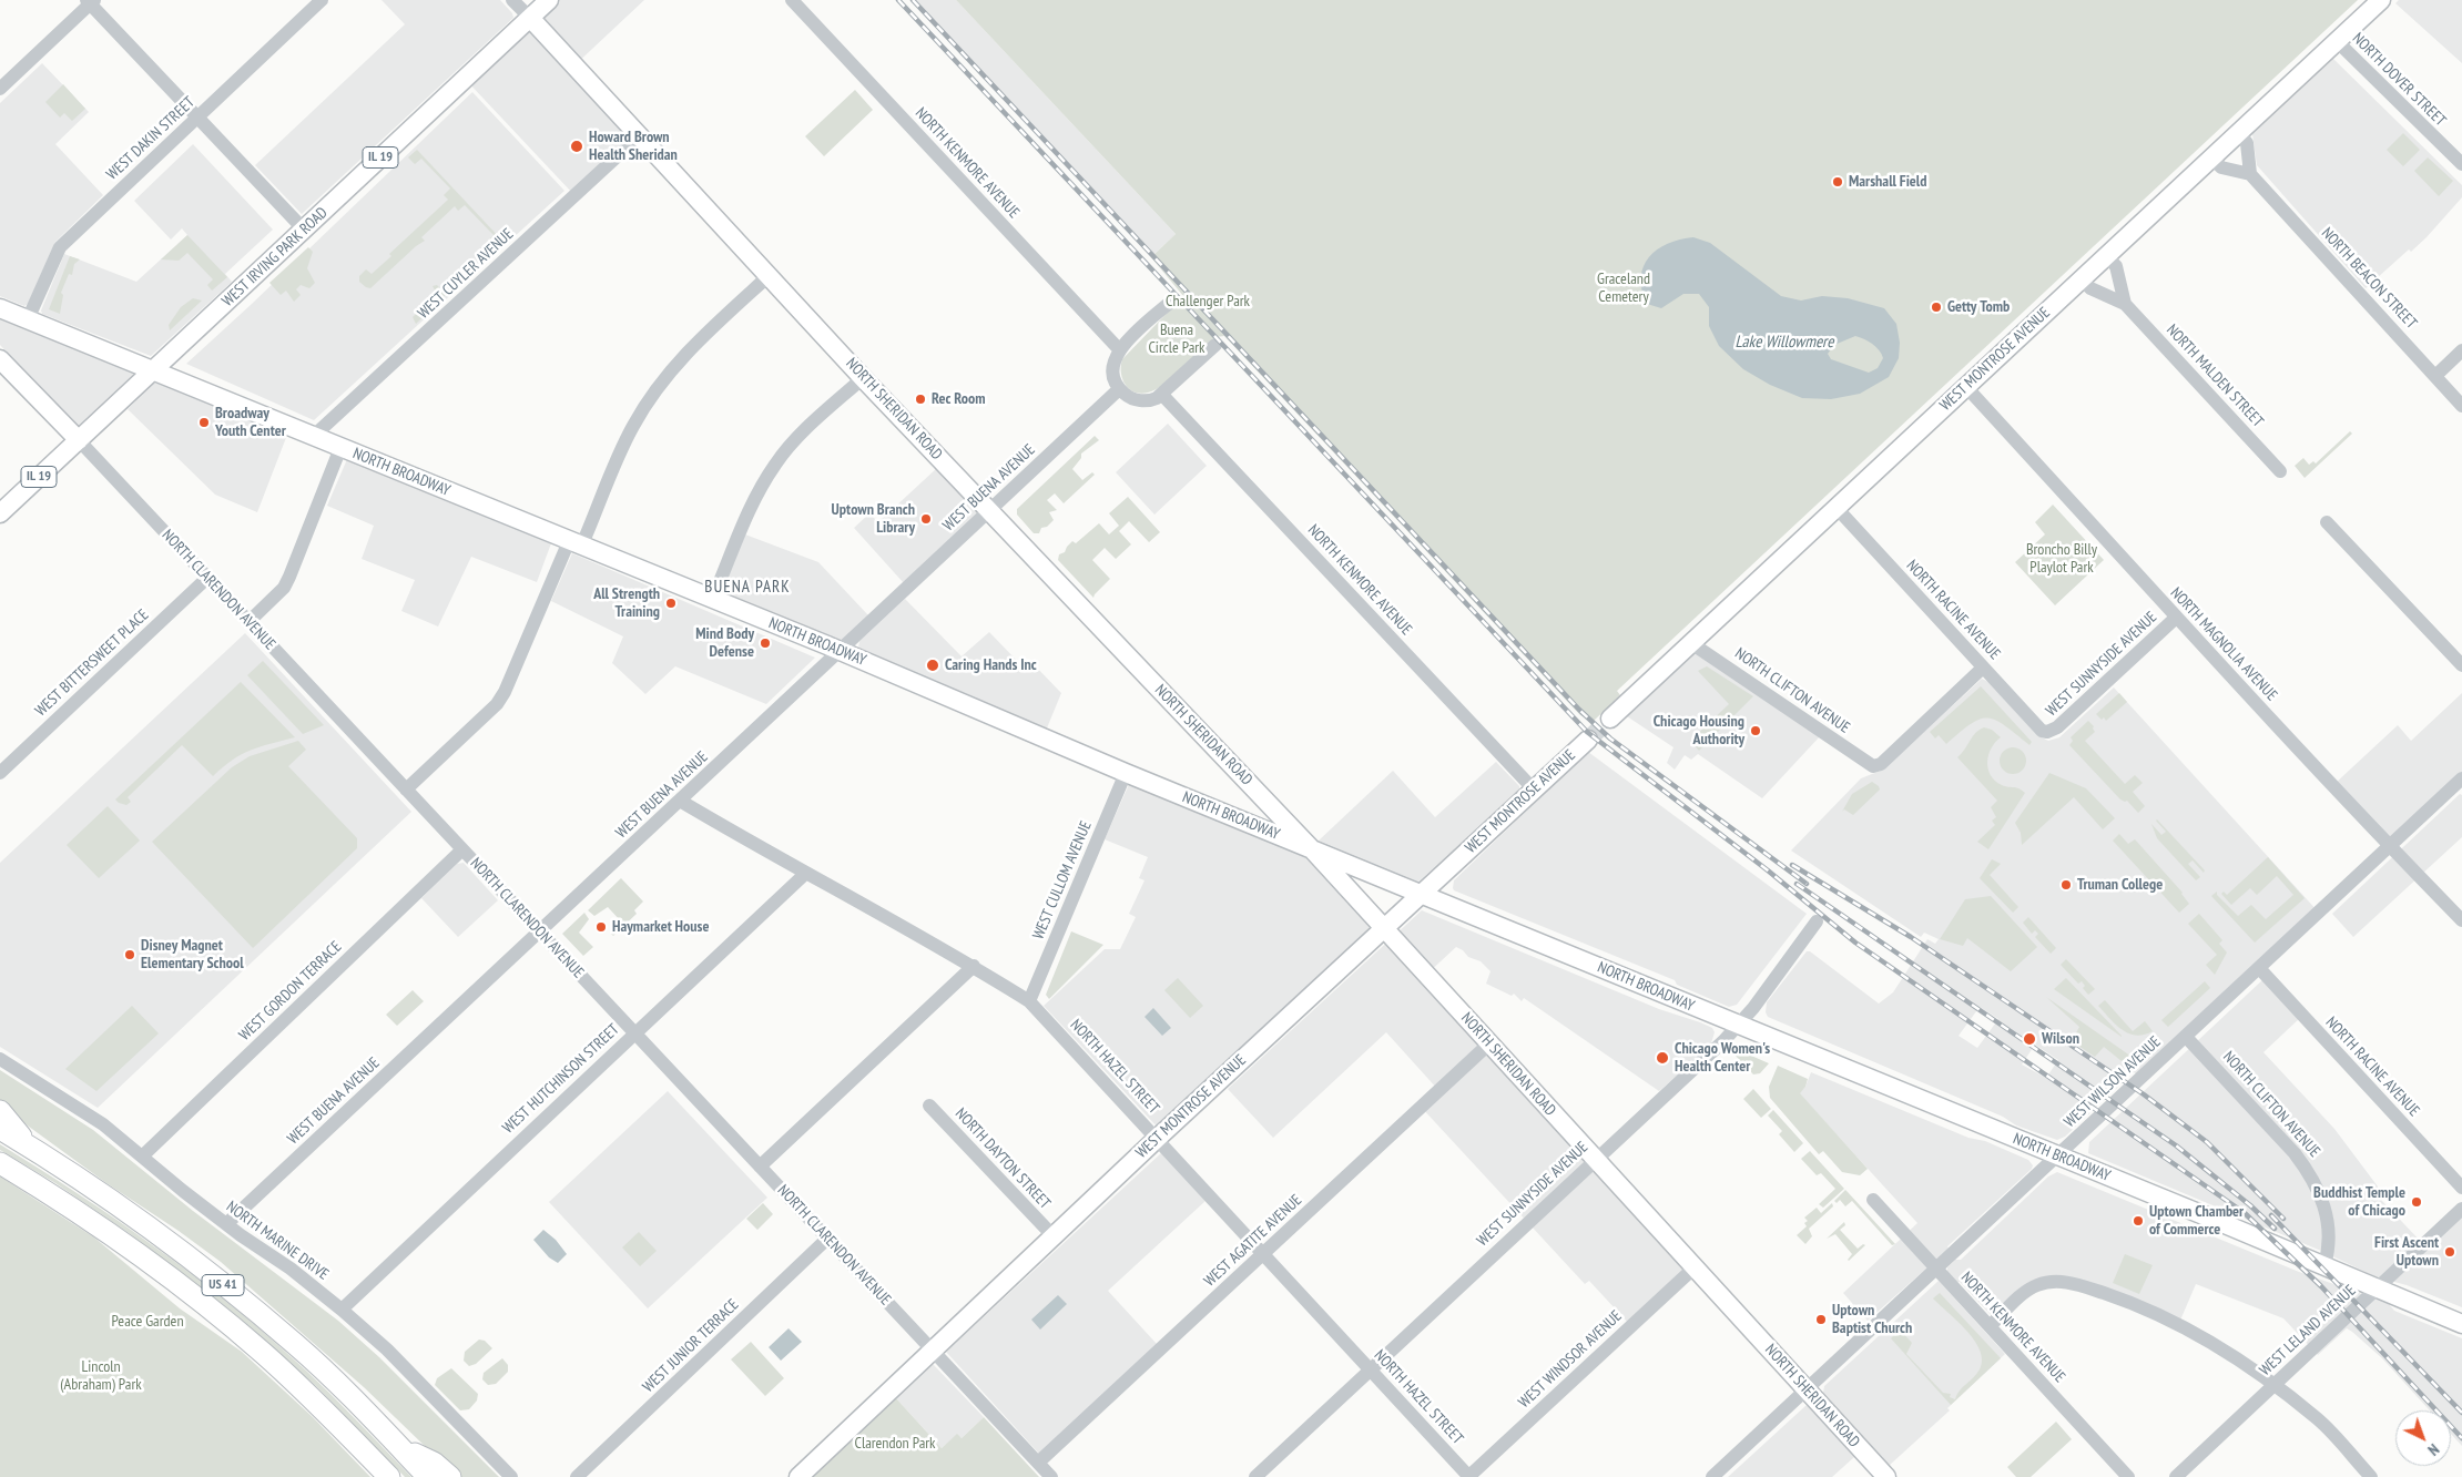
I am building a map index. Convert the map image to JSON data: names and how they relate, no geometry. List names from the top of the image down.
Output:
{
  "streets": {
    "highway": ["US 41"],
    "main road": [
      "IL 19",
      "WEST IRVING PARK ROAD",
      "WEST MONTROSE AVENUE",
      "NORTH SHERIDAN ROAD",
      "NORTH BROADWAY",
      "NORTH CLARENDON AVENUE"
    ],
    "street": [
      "NORTH DOVER STREET",
      "WEST DAKIN STREET",
      "NORTH KENMORE AVENUE",
      "WEST CUYLER AVENUE",
      "NORTH BEACON STREET",
      "NORTH MALDEN STREET",
      "WEST BUENA AVENUE",
      "NORTH RACINE AVENUE",
      "NORTH MAGNOLIA AVENUE",
      "WEST BITTERSWEET PLACE",
      "WEST SUNNYSIDE AVENUE",
      "NORTH CLIFTON AVENUE",
      "WEST CULLOM AVENUE",
      "WEST GORDON TERRACE",
      "NORTH HAZEL STREET",
      "WEST HUTCHINSON STREET",
      "WEST WILSON AVENUE",
      "NORTH DAYTON STREET",
      "NORTH MARINE DRIVE",
      "WEST AGATITE AVENUE",
      "WEST LELAND AVENUE",
      "WEST JUNIOR TERRACE",
      "WEST WINDSOR AVENUE"
    ]
  },
  "crossings": [
    ["NORTH DOVER STREET", "WEST MONTROSE AVENUE"],
    ["WEST DAKIN STREET", "NORTH BROADWAY"],
    ["NORTH KENMORE AVENUE", "WEST MONTROSE AVENUE"],
    ["NORTH KENMORE AVENUE", "WEST WILSON AVENUE"],
    ["WEST IRVING PARK ROAD", "NORTH SHERIDAN ROAD"],
    ["WEST IRVING PARK ROAD", "NORTH BROADWAY"],
    ["WEST IRVING PARK ROAD", "NORTH CLARENDON AVENUE"],
    ["WEST CUYLER AVENUE", "NORTH SHERIDAN ROAD"],
    ["WEST CUYLER AVENUE", "NORTH BROADWAY"],
    ["WEST MONTROSE AVENUE", "NORTH MALDEN STREET"],
    ["WEST MONTROSE AVENUE", "NORTH SHERIDAN ROAD"],
    ["WEST MONTROSE AVENUE", "NORTH BROADWAY"],
    ["WEST MONTROSE AVENUE", "NORTH CLARENDON AVENUE"],
    ["WEST MONTROSE AVENUE", "NORTH RACINE AVENUE"],
    ["WEST MONTROSE AVENUE", "NORTH MAGNOLIA AVENUE"],
    ["WEST MONTROSE AVENUE", "NORTH CLIFTON AVENUE"],
    ["WEST MONTROSE AVENUE", "NORTH HAZEL STREET"],
    ["WEST MONTROSE AVENUE", "NORTH DAYTON STREET"],
    ["NORTH SHERIDAN ROAD", "NORTH BROADWAY"],
    ["NORTH SHERIDAN ROAD", "WEST BUENA AVENUE"],
    ["NORTH SHERIDAN ROAD", "WEST SUNNYSIDE AVENUE"],
    ["NORTH SHERIDAN ROAD", "WEST WILSON AVENUE"],
    ["NORTH SHERIDAN ROAD", "WEST AGATITE AVENUE"],
    ["NORTH SHERIDAN ROAD", "WEST WINDSOR AVENUE"],
    ["NORTH BROADWAY", "WEST BUENA AVENUE"],
    ["NORTH BROADWAY", "WEST SUNNYSIDE AVENUE"],
    ["NORTH BROADWAY", "NORTH CLIFTON AVENUE"],
    ["NORTH BROADWAY", "WEST CULLOM AVENUE"],
    ["NORTH BROADWAY", "WEST WILSON AVENUE"],
    ["NORTH BROADWAY", "WEST LELAND AVENUE"],
    ["WEST BUENA AVENUE", "NORTH CLARENDON AVENUE"],
    ["WEST BUENA AVENUE", "NORTH HAZEL STREET"],
    ["WEST BUENA AVENUE", "NORTH MARINE DRIVE"],
    ["NORTH CLARENDON AVENUE", "WEST BITTERSWEET PLACE"],
    ["NORTH CLARENDON AVENUE", "WEST GORDON TERRACE"],
    ["NORTH CLARENDON AVENUE", "WEST HUTCHINSON STREET"],
    ["NORTH CLARENDON AVENUE", "WEST AGATITE AVENUE"],
    ["NORTH CLARENDON AVENUE", "WEST JUNIOR TERRACE"],
    ["NORTH RACINE AVENUE", "WEST SUNNYSIDE AVENUE"],
    ["NORTH RACINE AVENUE", "NORTH CLIFTON AVENUE"],
    ["NORTH RACINE AVENUE", "WEST WILSON AVENUE"],
    ["NORTH MAGNOLIA AVENUE", "WEST SUNNYSIDE AVENUE"],
    ["NORTH MAGNOLIA AVENUE", "WEST WILSON AVENUE"],
    ["WEST SUNNYSIDE AVENUE", "NORTH HAZEL STREET"],
    ["NORTH CLIFTON AVENUE", "WEST WILSON AVENUE"],
    ["WEST CULLOM AVENUE", "NORTH HAZEL STREET"],
    ["WEST GORDON TERRACE", "NORTH MARINE DRIVE"],
    ["NORTH HAZEL STREET", "WEST HUTCHINSON STREET"],
    ["NORTH HAZEL STREET", "WEST AGATITE AVENUE"],
    ["NORTH HAZEL STREET", "WEST WINDSOR AVENUE"],
    ["WEST HUTCHINSON STREET", "NORTH MARINE DRIVE"]
  ],
  "districts": ["BUENA PARK"],
  "water": ["Lake Willowmere"],
  "parks": [
    "Graceland Cemetery",
    "Challenger Park",
    "Buena Circle Park",
    "Broncho Billy Playlot Park",
    "Peace Garden",
    "Lincoln (Abraham) Park",
    "Clarendon Park"
  ],
  "places": [
    "Howard Brown Health Sheridan",
    "Marshall Field",
    "Getty Tomb",
    "Rec Room",
    "Broadway Youth Center",
    "Uptown Branch Library",
    "All Strength Training",
    "Mind Body Defense",
    "Caring Hands Inc",
    "Chicago Housing Authority",
    "Truman College",
    "Haymarket House",
    "Disney Magnet Elementary School",
    "Wilson",
    "Chicago Women's Health Center",
    "Buddhist Temple of Chicago",
    "Uptown Chamber of Commerce",
    "First Ascent Uptown",
    "Uptown Baptist Church"
  ],
  "north": "bottom right"
}
